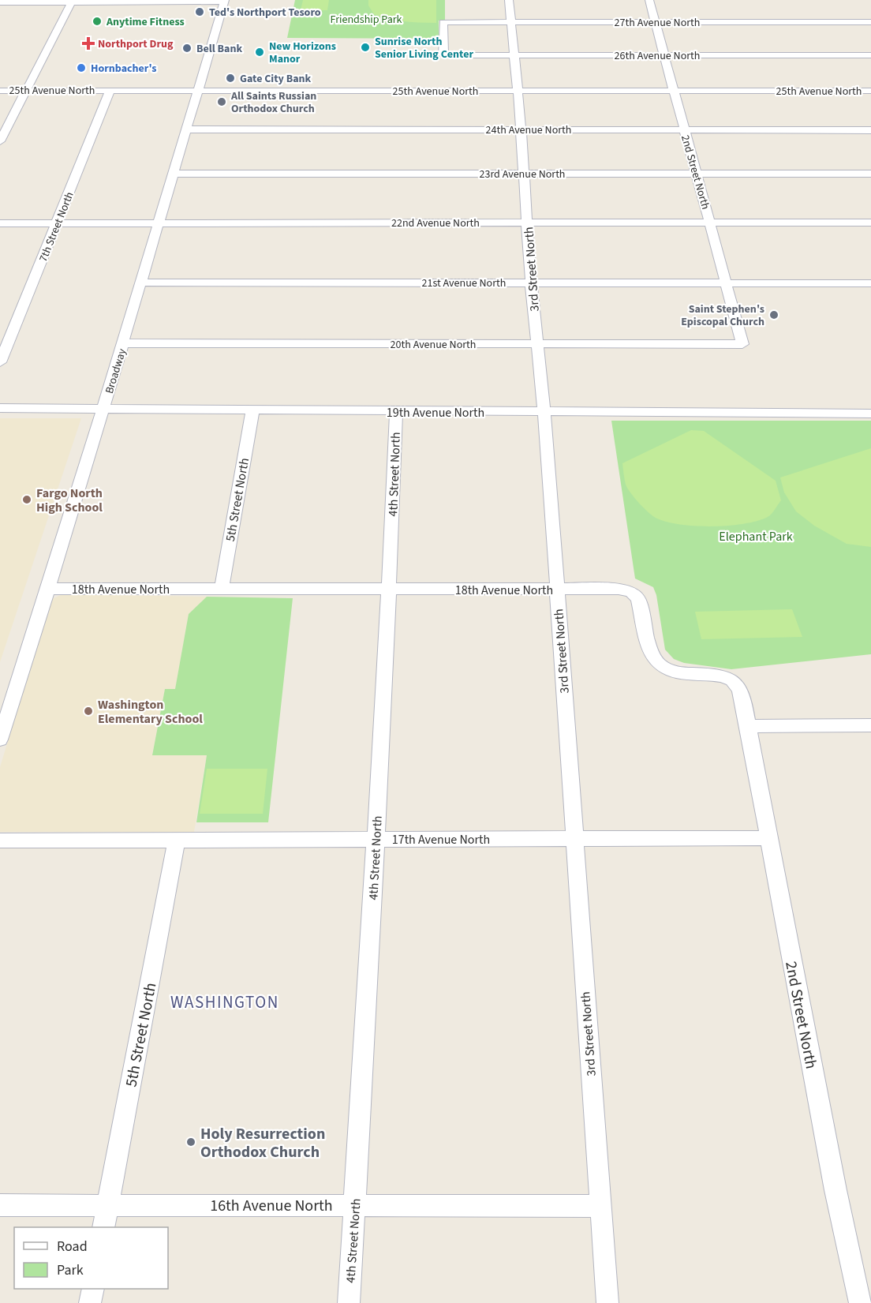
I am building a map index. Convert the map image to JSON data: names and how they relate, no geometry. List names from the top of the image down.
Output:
{
  "streets": {
    "street": [
      "27th Avenue North",
      "26th Avenue North",
      "25th Avenue North",
      "24th Avenue North",
      "2nd Street North",
      "23rd Avenue North",
      "22nd Avenue North",
      "7th Street North",
      "3rd Street North",
      "21st Avenue North",
      "20th Avenue North",
      "Broadway",
      "19th Avenue North",
      "4th Street North",
      "5th Street North",
      "18th Avenue North",
      "17th Avenue North",
      "16th Avenue North"
    ]
  },
  "crossings": [
    ["27th Avenue North", "26th Avenue North"],
    ["27th Avenue North", "2nd Street North"],
    ["27th Avenue North", "3rd Street North"],
    ["26th Avenue North", "2nd Street North"],
    ["26th Avenue North", "3rd Street North"],
    ["25th Avenue North", "2nd Street North"],
    ["25th Avenue North", "7th Street North"],
    ["25th Avenue North", "3rd Street North"],
    ["25th Avenue North", "Broadway"],
    ["24th Avenue North", "2nd Street North"],
    ["24th Avenue North", "3rd Street North"],
    ["24th Avenue North", "Broadway"],
    ["2nd Street North", "23rd Avenue North"],
    ["2nd Street North", "22nd Avenue North"],
    ["2nd Street North", "21st Avenue North"],
    ["2nd Street North", "20th Avenue North"],
    ["2nd Street North", "18th Avenue North"],
    ["2nd Street North", "17th Avenue North"],
    ["23rd Avenue North", "3rd Street North"],
    ["23rd Avenue North", "Broadway"],
    ["22nd Avenue North", "7th Street North"],
    ["22nd Avenue North", "3rd Street North"],
    ["22nd Avenue North", "Broadway"],
    ["3rd Street North", "21st Avenue North"],
    ["3rd Street North", "20th Avenue North"],
    ["3rd Street North", "19th Avenue North"],
    ["3rd Street North", "18th Avenue North"],
    ["3rd Street North", "17th Avenue North"],
    ["3rd Street North", "16th Avenue North"],
    ["21st Avenue North", "Broadway"],
    ["20th Avenue North", "Broadway"],
    ["Broadway", "19th Avenue North"],
    ["Broadway", "18th Avenue North"],
    ["19th Avenue North", "4th Street North"],
    ["19th Avenue North", "5th Street North"],
    ["4th Street North", "18th Avenue North"],
    ["4th Street North", "17th Avenue North"],
    ["4th Street North", "16th Avenue North"],
    ["5th Street North", "18th Avenue North"],
    ["5th Street North", "17th Avenue North"],
    ["5th Street North", "16th Avenue North"]
  ],
  "districts": ["WASHINGTON"],
  "parks": ["Friendship Park", "Elephant Park"],
  "places": {
    "other": [
      "Ted's Northport Tesoro",
      "Anytime Fitness",
      "Sunrise North Senior Living Center",
      "Bell Bank",
      "New Horizons Manor",
      "Hornbacher's",
      "Gate City Bank",
      "All Saints Russian Orthodox Church",
      "Saint Stephen's Episcopal Church",
      "Fargo North High School",
      "Washington Elementary School",
      "Holy Resurrection Orthodox Church"
    ],
    "health": ["Northport Drug"]
  },
  "legend": ["Road", "Park"]
}
